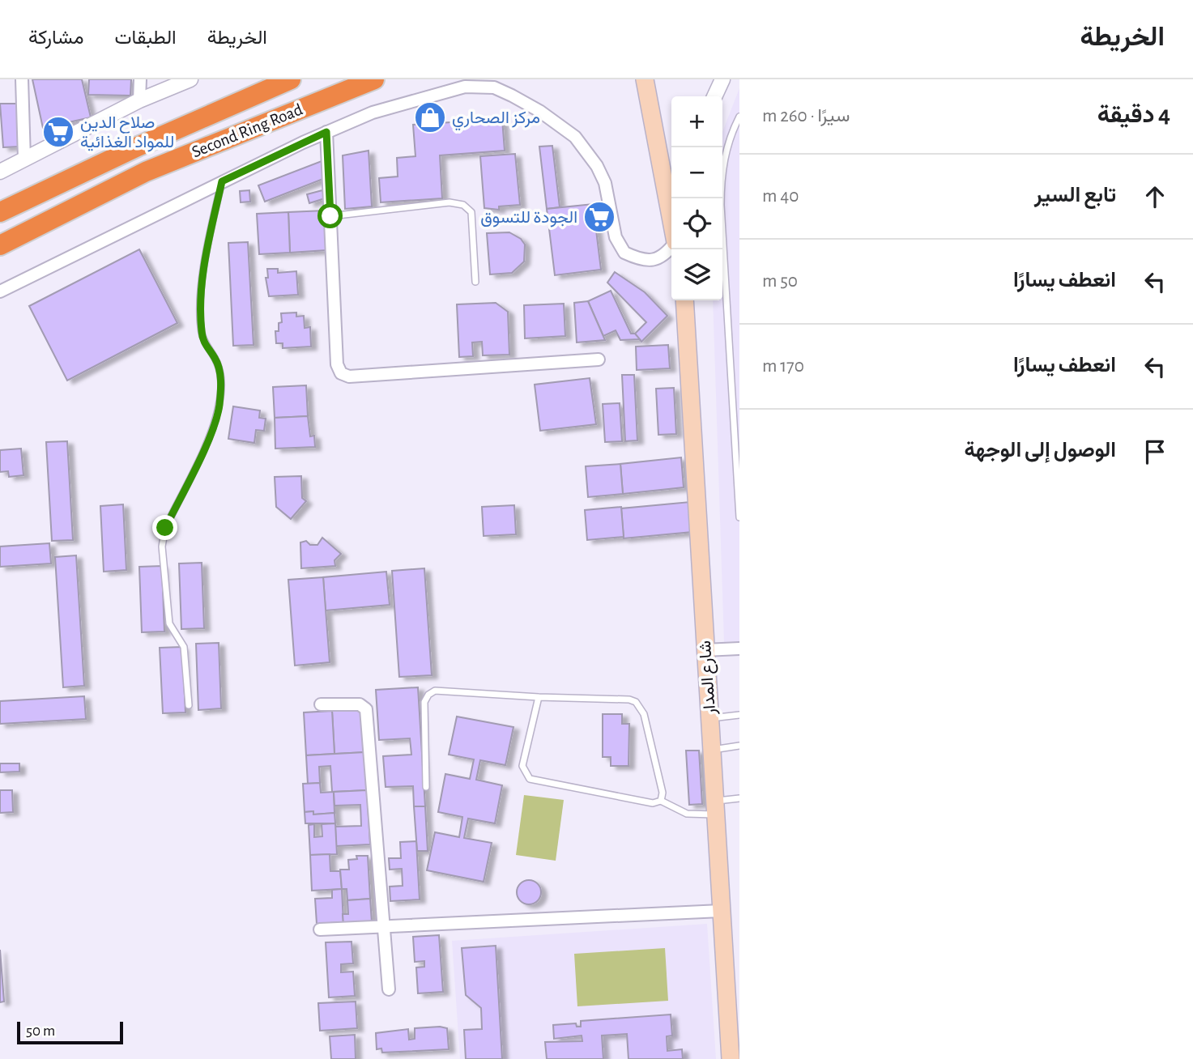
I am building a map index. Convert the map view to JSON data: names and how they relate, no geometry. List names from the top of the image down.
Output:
{
  "streets": {
    "highway": ["Second Ring Road"],
    "main road": ["شارع المدار"]
  },
  "places": {
    "shop": ["مركز الصحاري"],
    "supermarket": ["صلاح الدين للمواد الغذائية", "الجودة للتسوق"]
  },
  "scale_bar": "50 m",
  "page": {
    "header": "الخريطة",
    "nav": ["الخريطة", "الطبقات", "مشاركة"],
    "heading": ["4 دقيقة", "سيرًا · 260 m"],
    "map_buttons": ["+", "−"],
    "list": [
      ["تابع السير", "40 m"],
      ["انعطف يسارًا", "50 m"],
      ["انعطف يسارًا", "170 m"],
      "الوصول إلى الوجهة"
    ],
    "scale": "50 m"
  }
}
